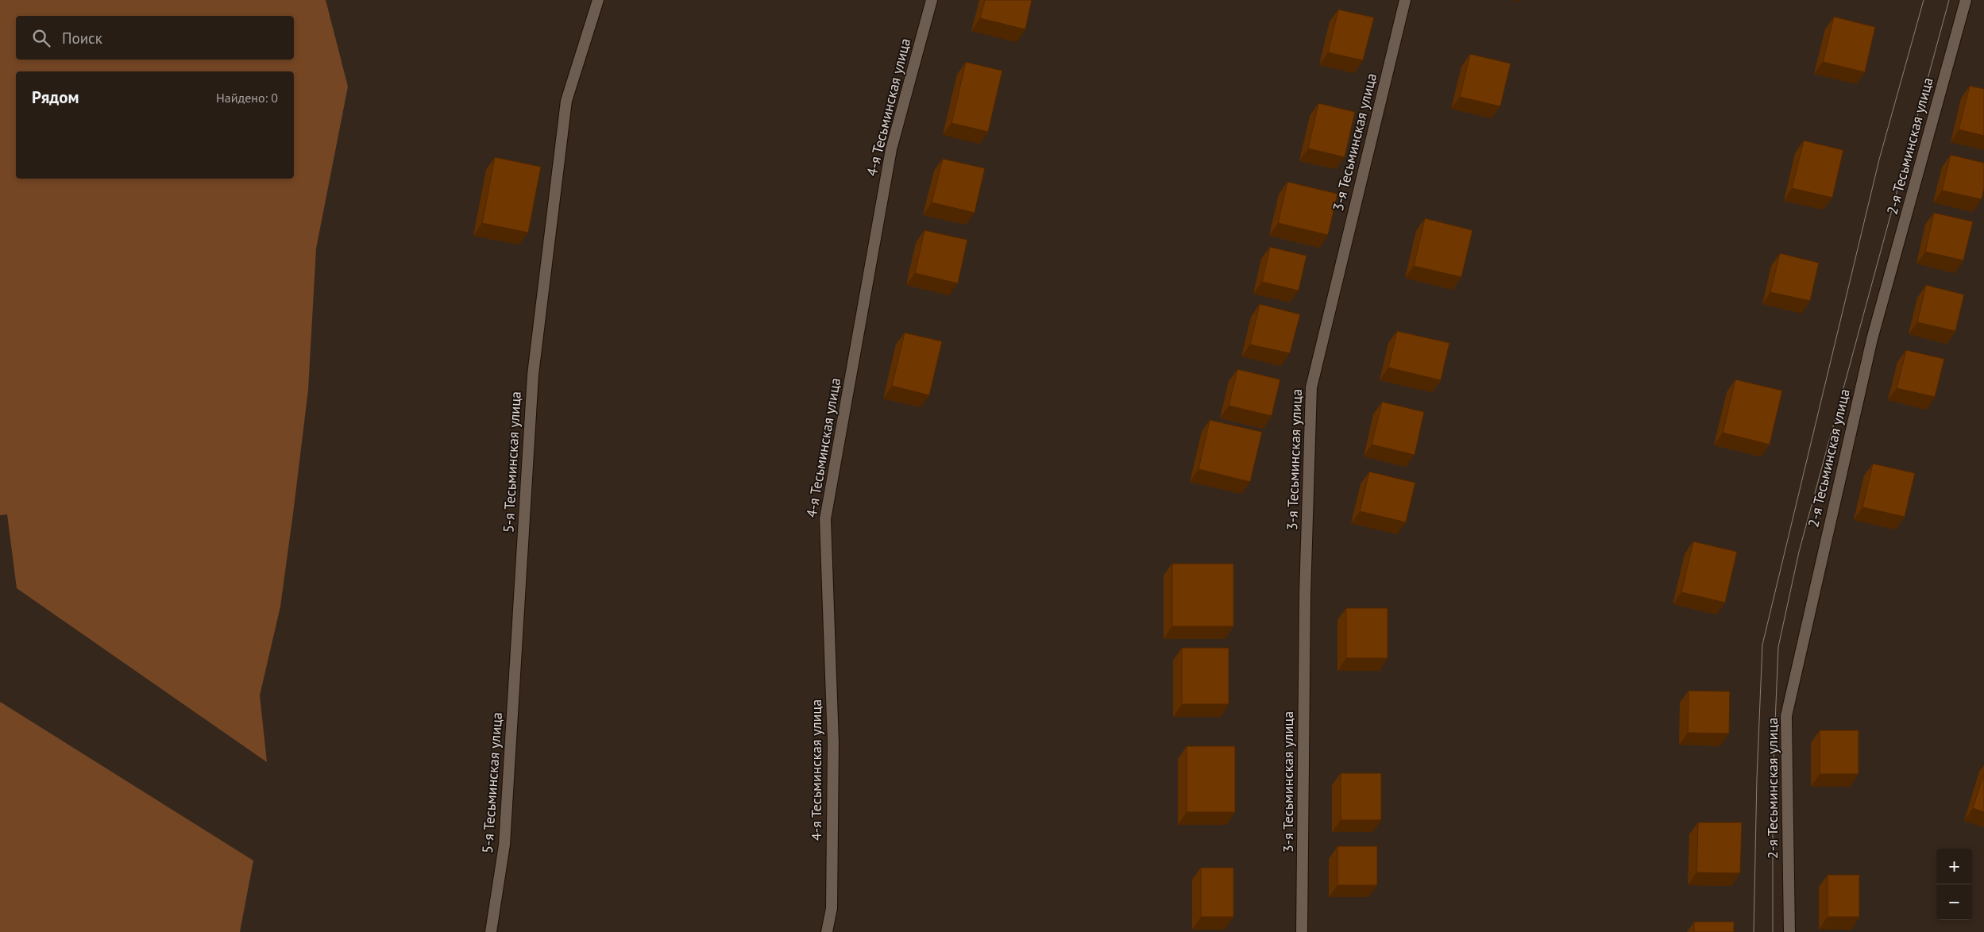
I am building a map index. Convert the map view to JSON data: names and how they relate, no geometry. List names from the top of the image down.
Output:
{
  "streets": {
    "street": [
      "4-я Тесьминская улица",
      "3-я Тесьминская улица",
      "2-я Тесьминская улица",
      "5-я Тесьминская улица"
    ]
  },
  "page": {
    "search": "Поиск",
    "heading": ["Рядом", "Найдено: 0"],
    "map_buttons": ["+", "−"]
  }
}
